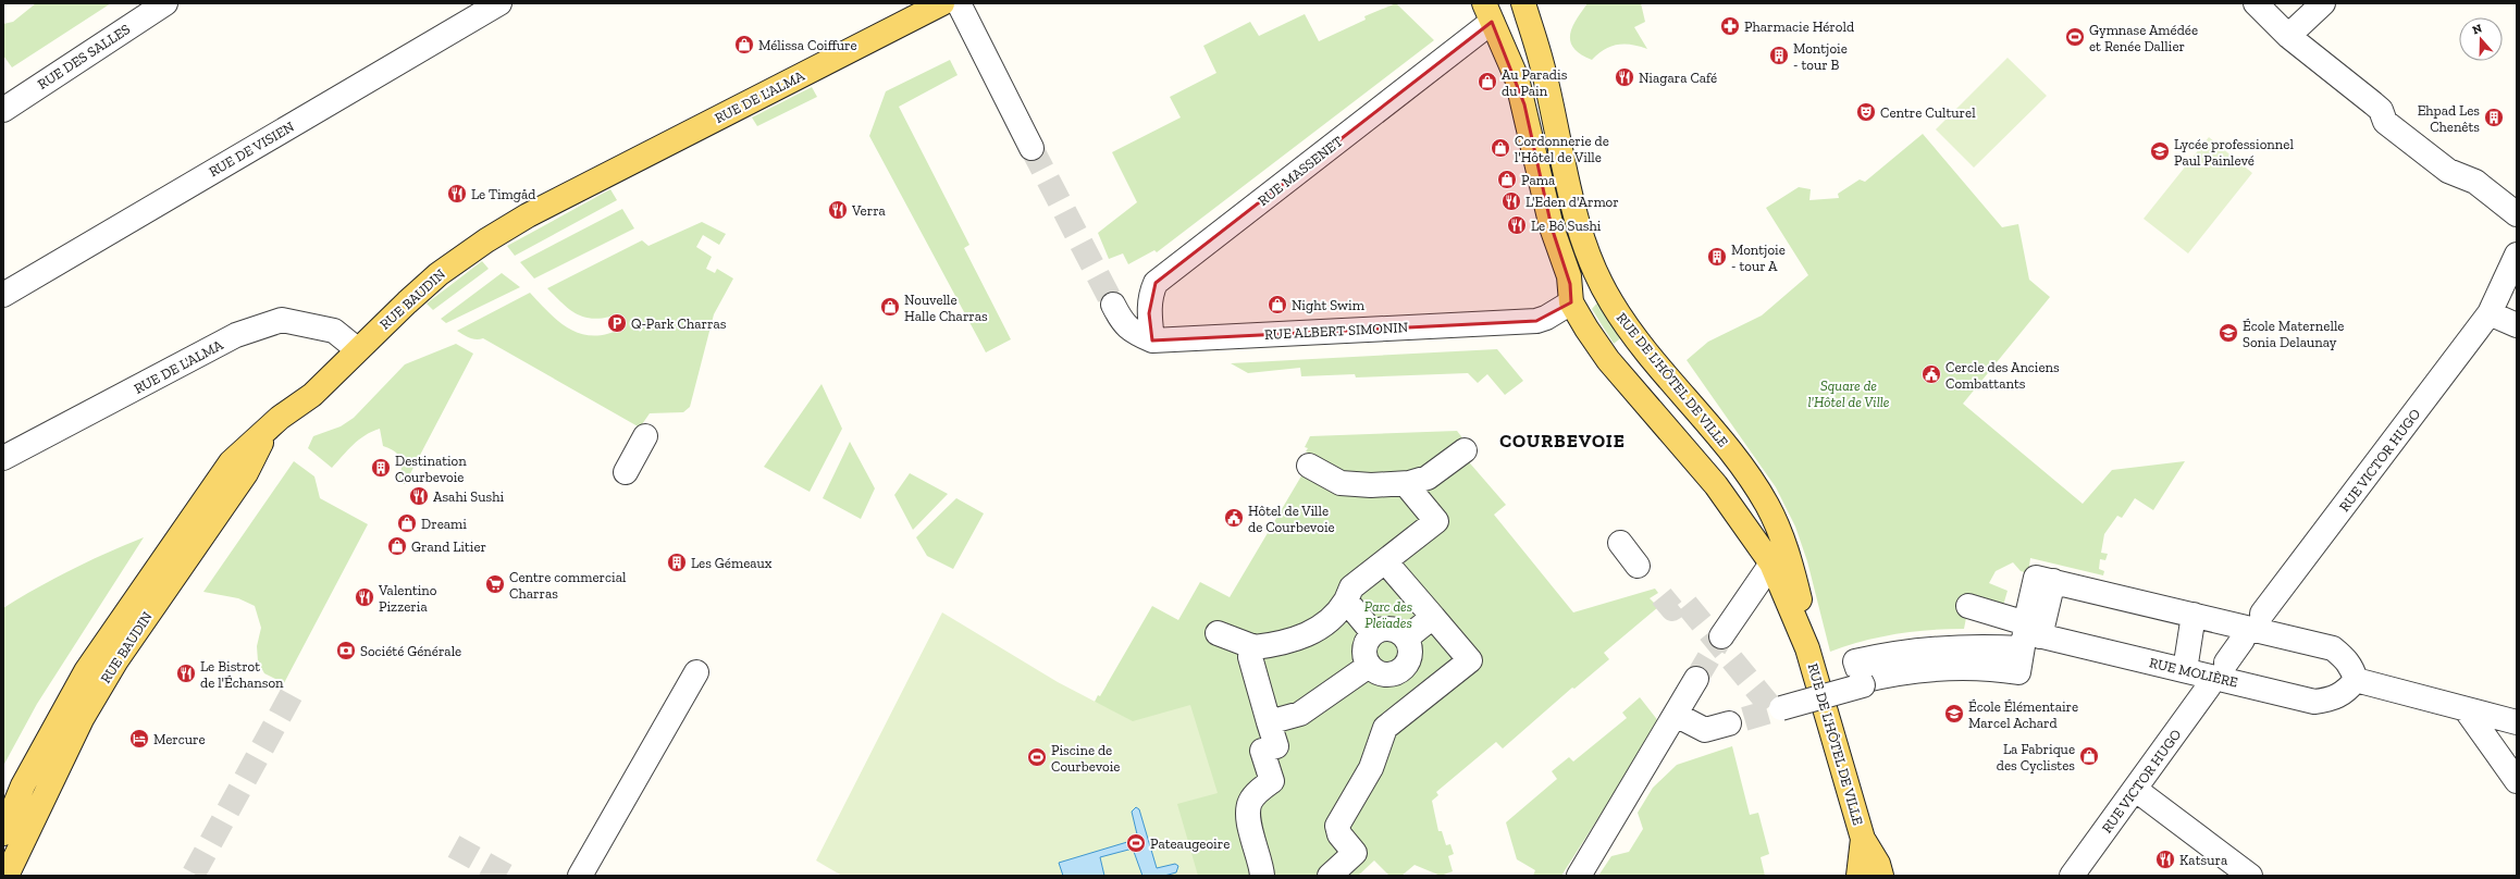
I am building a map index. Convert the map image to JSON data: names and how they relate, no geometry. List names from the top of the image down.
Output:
{
  "streets": {
    "main road": ["RUE DE L'ALMA", "RUE BAUDIN", "RUE DE L'HÔTEL DE VILLE"],
    "street": [
      "RUE DES SALLES",
      "RUE DE VISIEN",
      "RUE MASSENET",
      "RUE ALBERT SIMONIN",
      "RUE VICTOR HUGO",
      "RUE MOLIÈRE"
    ]
  },
  "crossings": [
    ["RUE DE L'ALMA", "RUE BAUDIN"],
    ["RUE MASSENET", "RUE ALBERT SIMONIN"],
    ["RUE MASSENET", "RUE DE L'HÔTEL DE VILLE"],
    ["RUE ALBERT SIMONIN", "RUE DE L'HÔTEL DE VILLE"]
  ],
  "districts": ["COURBEVOIE"],
  "parks": ["Square de l'Hôtel de Ville", "Parc des Pleïades"],
  "places": {
    "pharmacy": ["Pharmacie Hérold"],
    "sports": ["Gymnase Amédée et Renée Dallier", "Piscine de Courbevoie", "Pateaugeoire"],
    "shop": [
      "Mélissa Coiffure",
      "Au Paradis du Pain",
      "Cordonnerie de l'Hôtel de Ville",
      "Pama",
      "Night Swim",
      "Nouvelle Halle Charras",
      "Dreami",
      "Grand Litier",
      "La Fabrique des Cyclistes"
    ],
    "building": [
      "Montjoie - tour B",
      "Ehpad Les Chenêts",
      "Montjoie - tour A",
      "Destination Courbevoie",
      "Les Gémeaux"
    ],
    "restaurant": [
      "Niagara Café",
      "Le Timgåd",
      "L'Eden d'Armor",
      "Verra",
      "Le Bô Sushi",
      "Asahi Sushi",
      "Valentino Pizzeria",
      "Le Bistrot de l'Échanson",
      "Katsura"
    ],
    "theatre": ["Centre Culturel"],
    "school or university": ["Lycée professionnel Paul Painlevé", "École Maternelle Sonia Delaunay", "École Élémentaire Marcel Achard"],
    "parking": ["Q-Park Charras"],
    "public building": ["Cercle des Anciens Combattants", "Hôtel de Ville de Courbevoie"],
    "supermarket": ["Centre commercial Charras"],
    "bank": ["Société Générale"],
    "hotel": ["Mercure"]
  },
  "north": "top"
}
